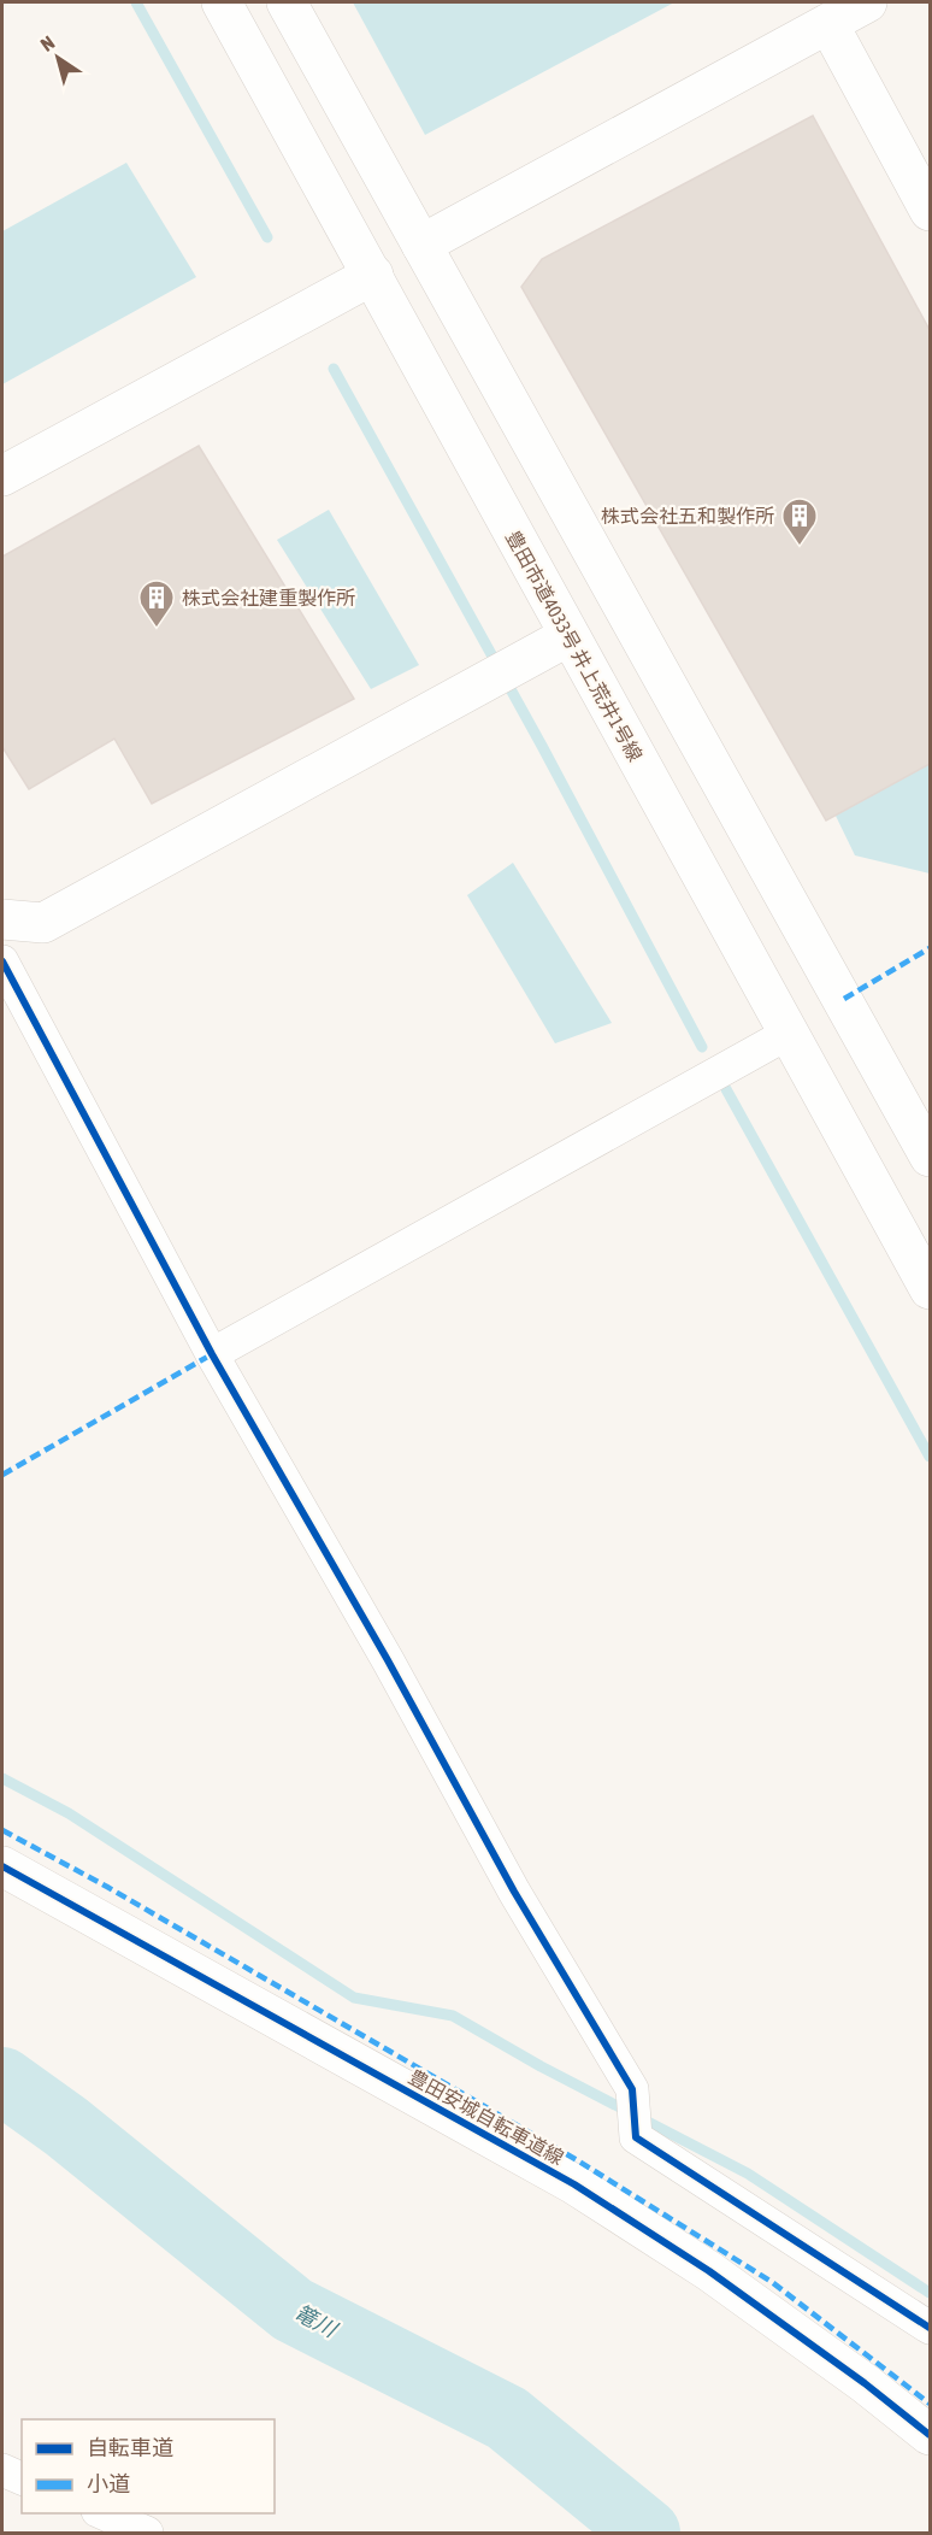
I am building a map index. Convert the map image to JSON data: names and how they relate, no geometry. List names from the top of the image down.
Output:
{
  "streets": {
    "street": ["豊田市道4033号 井上荒井1号線", "豊田安城自転車道線"]
  },
  "water": ["篭川"],
  "places": {
    "building": ["株式会社五和製作所", "株式会社建重製作所"]
  },
  "legend": ["自転車道", "小道"],
  "north": "top left"
}
